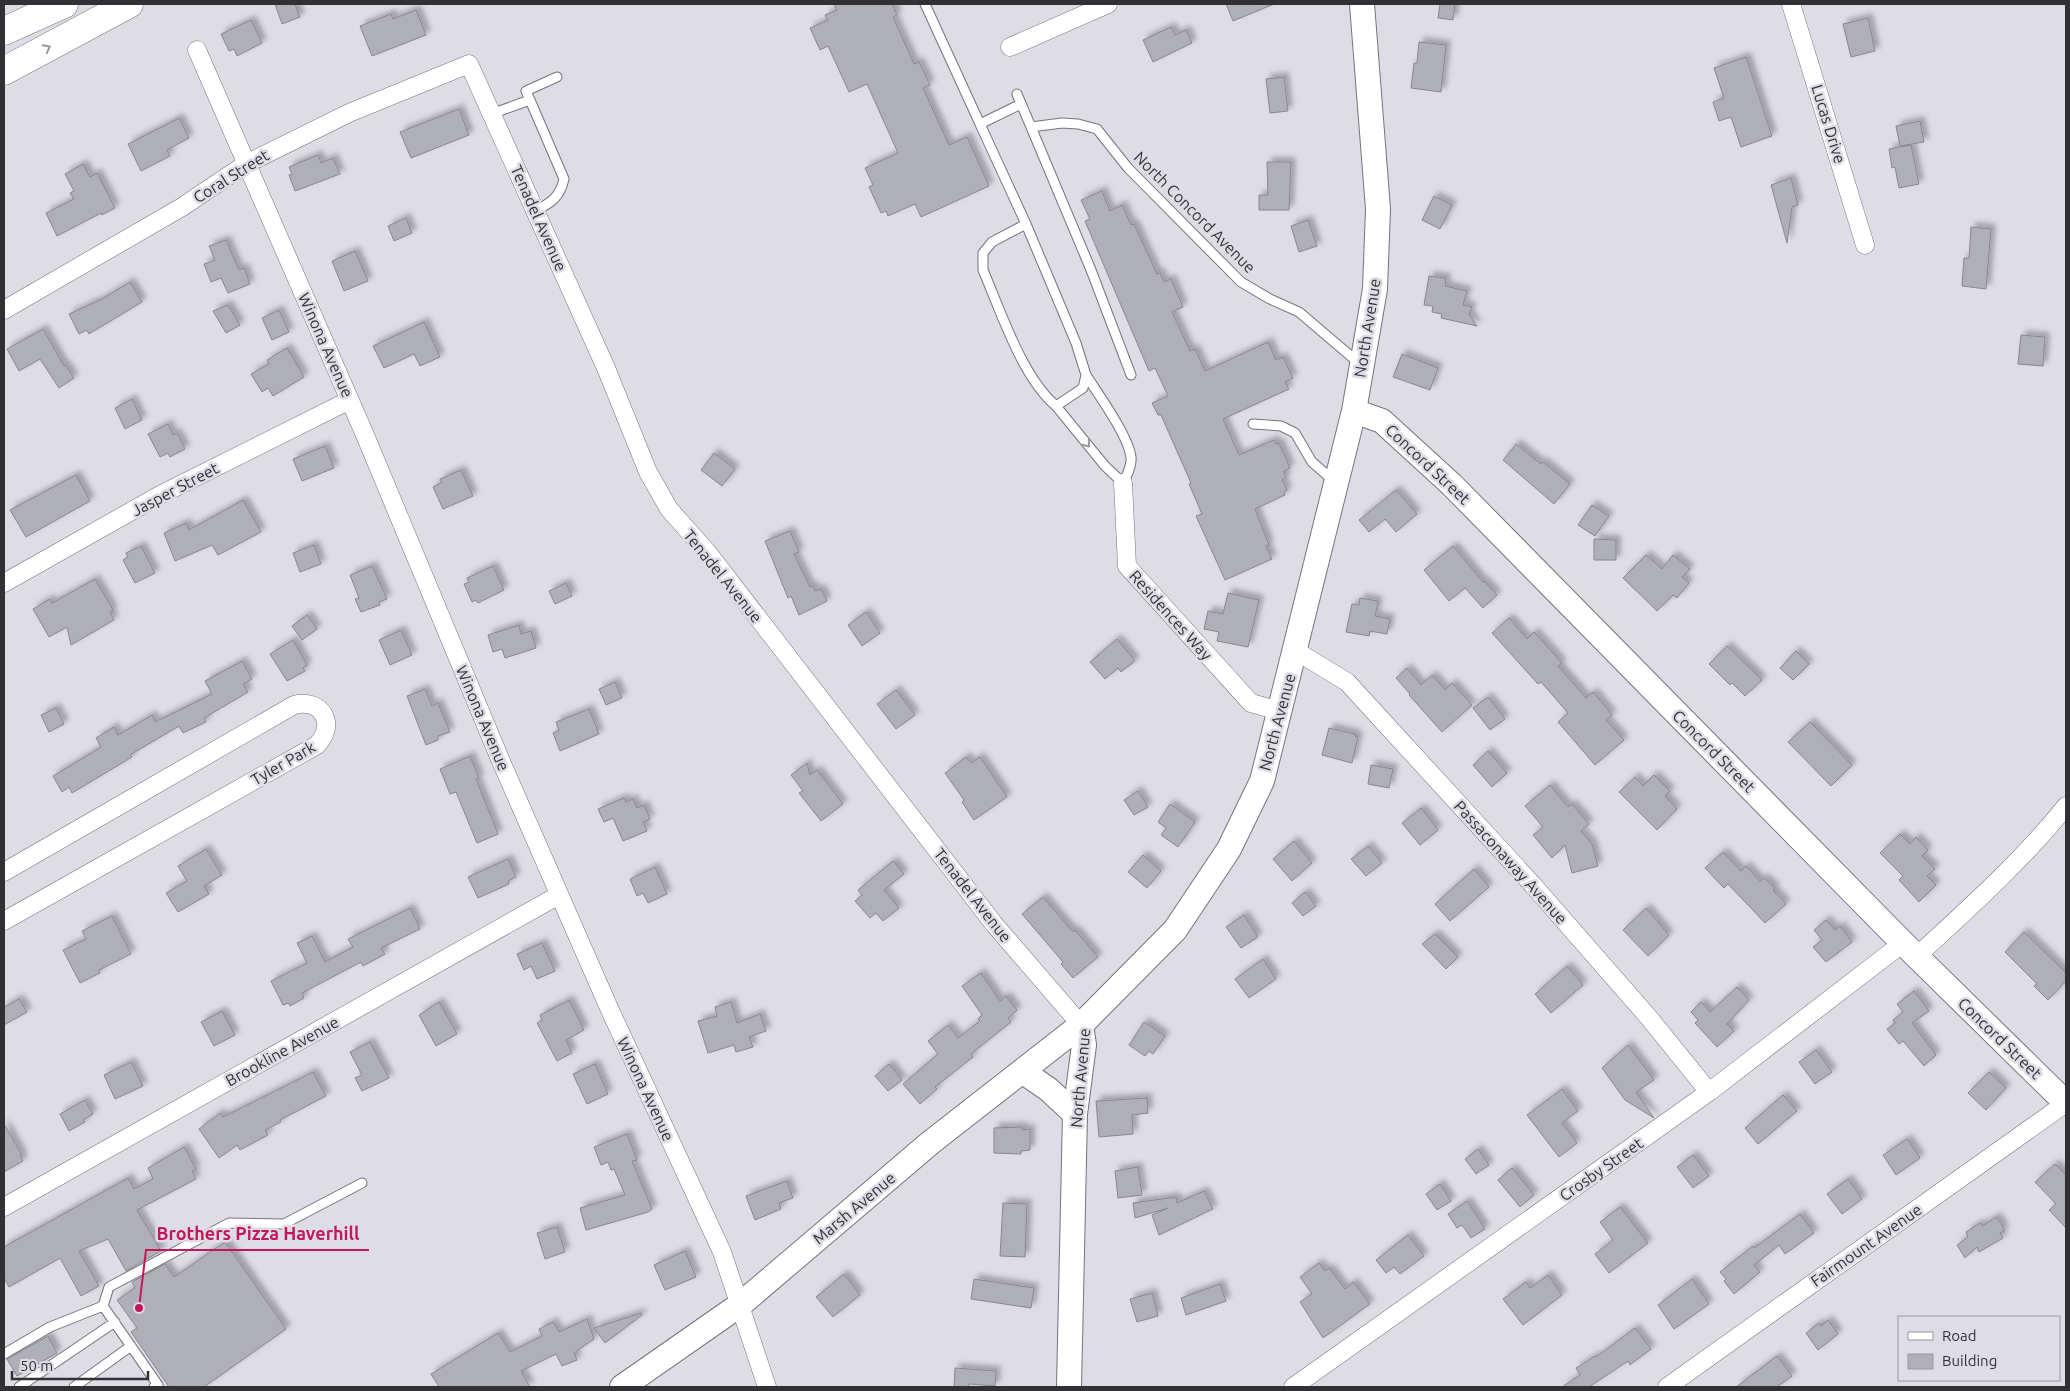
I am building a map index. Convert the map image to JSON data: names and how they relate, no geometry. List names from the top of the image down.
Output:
{
  "streets": {
    "main road": ["North Avenue", "Concord Street", "Marsh Avenue"],
    "street": [
      "Lucas Drive",
      "Coral Street",
      "Tenadel Avenue",
      "Winona Avenue",
      "Jasper Street",
      "Residences Way",
      "Tyler Park",
      "Passaconaway Avenue",
      "Brookline Avenue",
      "Crosby Street",
      "Fairmount Avenue"
    ],
    "lane": ["North Concord Avenue"]
  },
  "crossings": [
    ["Coral Street", "Tenadel Avenue"],
    ["Coral Street", "Winona Avenue"],
    ["North Concord Avenue", "North Avenue"],
    ["Tenadel Avenue", "North Avenue"],
    ["Tenadel Avenue", "Marsh Avenue"],
    ["North Avenue", "Concord Street"],
    ["North Avenue", "Residences Way"],
    ["North Avenue", "Passaconaway Avenue"],
    ["North Avenue", "Marsh Avenue"],
    ["Winona Avenue", "Jasper Street"],
    ["Winona Avenue", "Brookline Avenue"],
    ["Winona Avenue", "Marsh Avenue"],
    ["Concord Street", "Crosby Street"],
    ["Concord Street", "Fairmount Avenue"],
    ["Passaconaway Avenue", "Crosby Street"]
  ],
  "places": ["Brothers Pizza Haverhill"],
  "legend": ["Road", "Building"],
  "scale_bar": "50 m"
}
